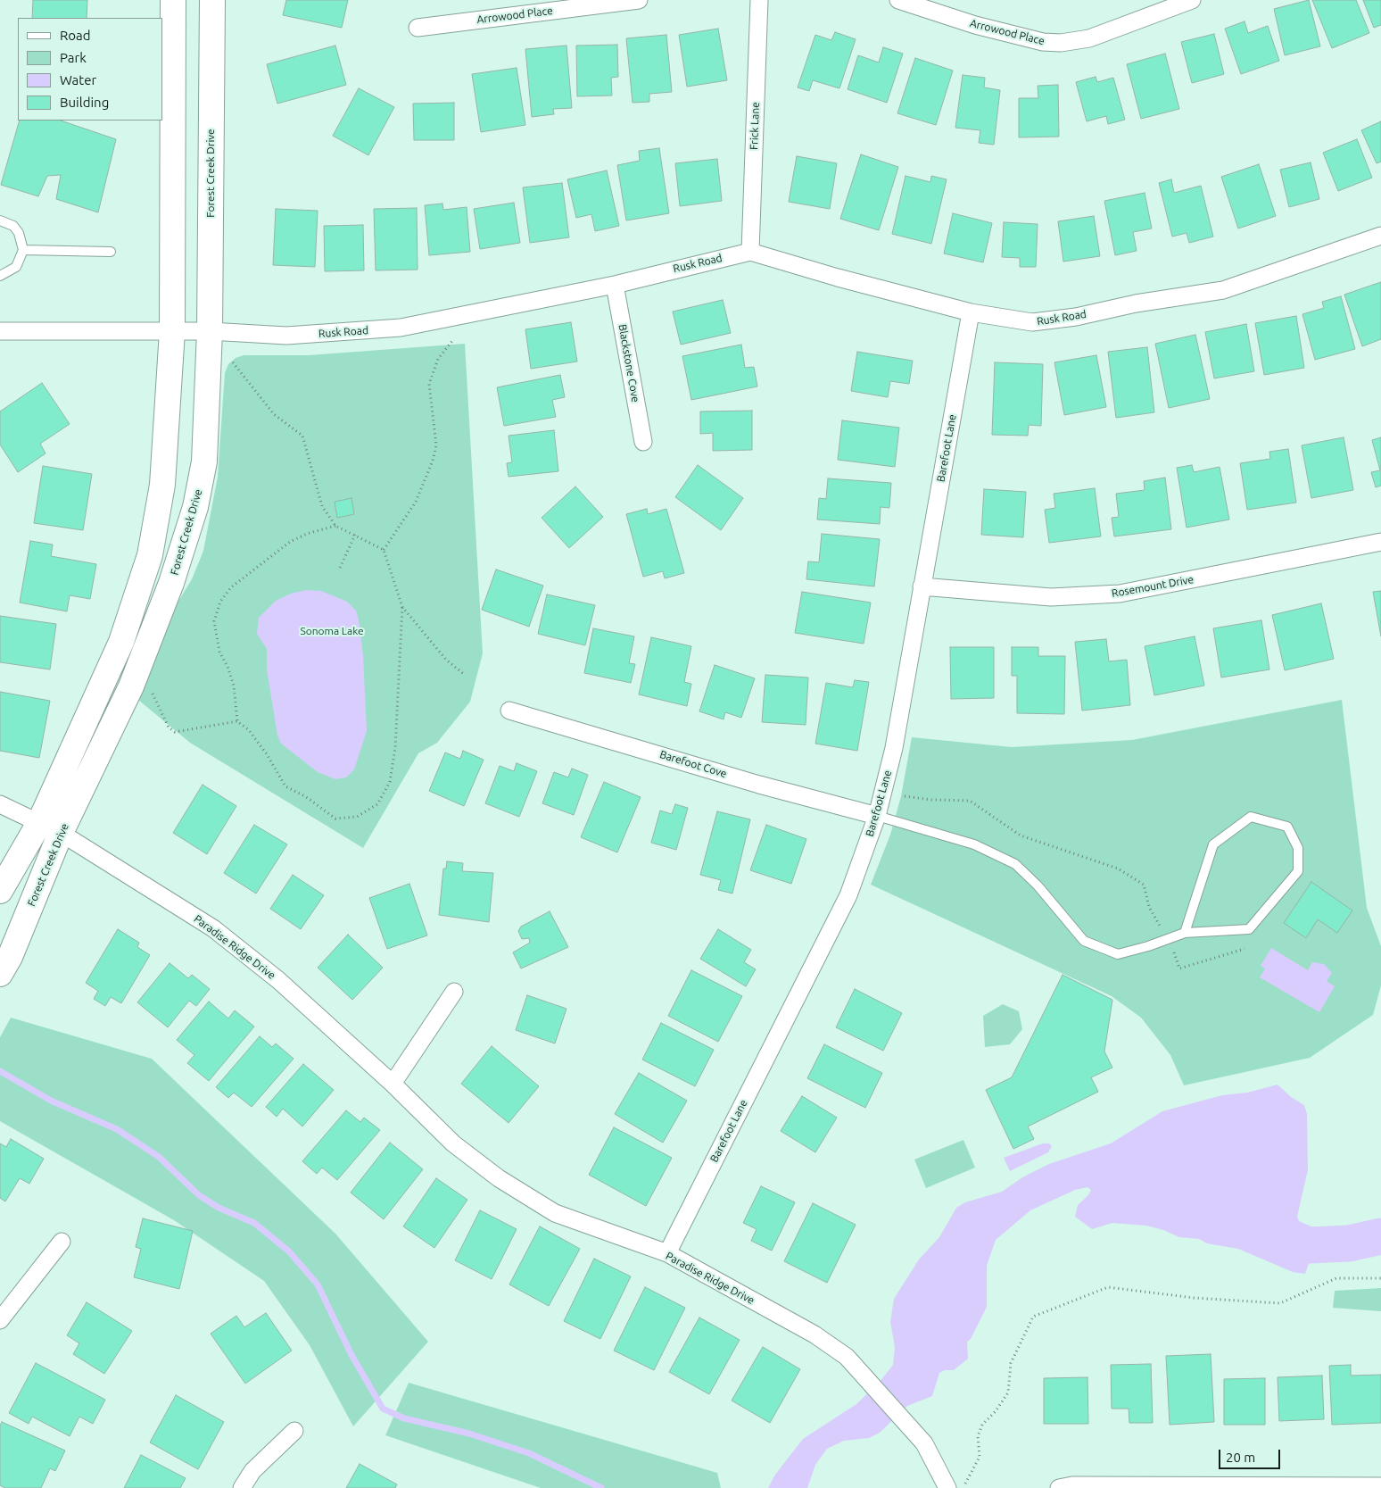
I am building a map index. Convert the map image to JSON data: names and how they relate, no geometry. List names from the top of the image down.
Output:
{
  "streets": {
    "street": [
      "Arrowood Place",
      "Frick Lane",
      "Forest Creek Drive",
      "Rusk Road",
      "Blackstone Cove",
      "Barefoot Lane",
      "Rosemount Drive",
      "Barefoot Cove",
      "Paradise Ridge Drive"
    ]
  },
  "crossings": [
    ["Frick Lane", "Rusk Road"],
    ["Forest Creek Drive", "Rusk Road"],
    ["Forest Creek Drive", "Paradise Ridge Drive"],
    ["Rusk Road", "Blackstone Cove"],
    ["Rusk Road", "Barefoot Lane"],
    ["Barefoot Lane", "Rosemount Drive"],
    ["Barefoot Lane", "Barefoot Cove"],
    ["Barefoot Lane", "Paradise Ridge Drive"]
  ],
  "parks": ["Sonoma Lake"],
  "legend": [
    "Road",
    "Park",
    "Water",
    "Building"
  ],
  "scale_bar": "20 m"
}
